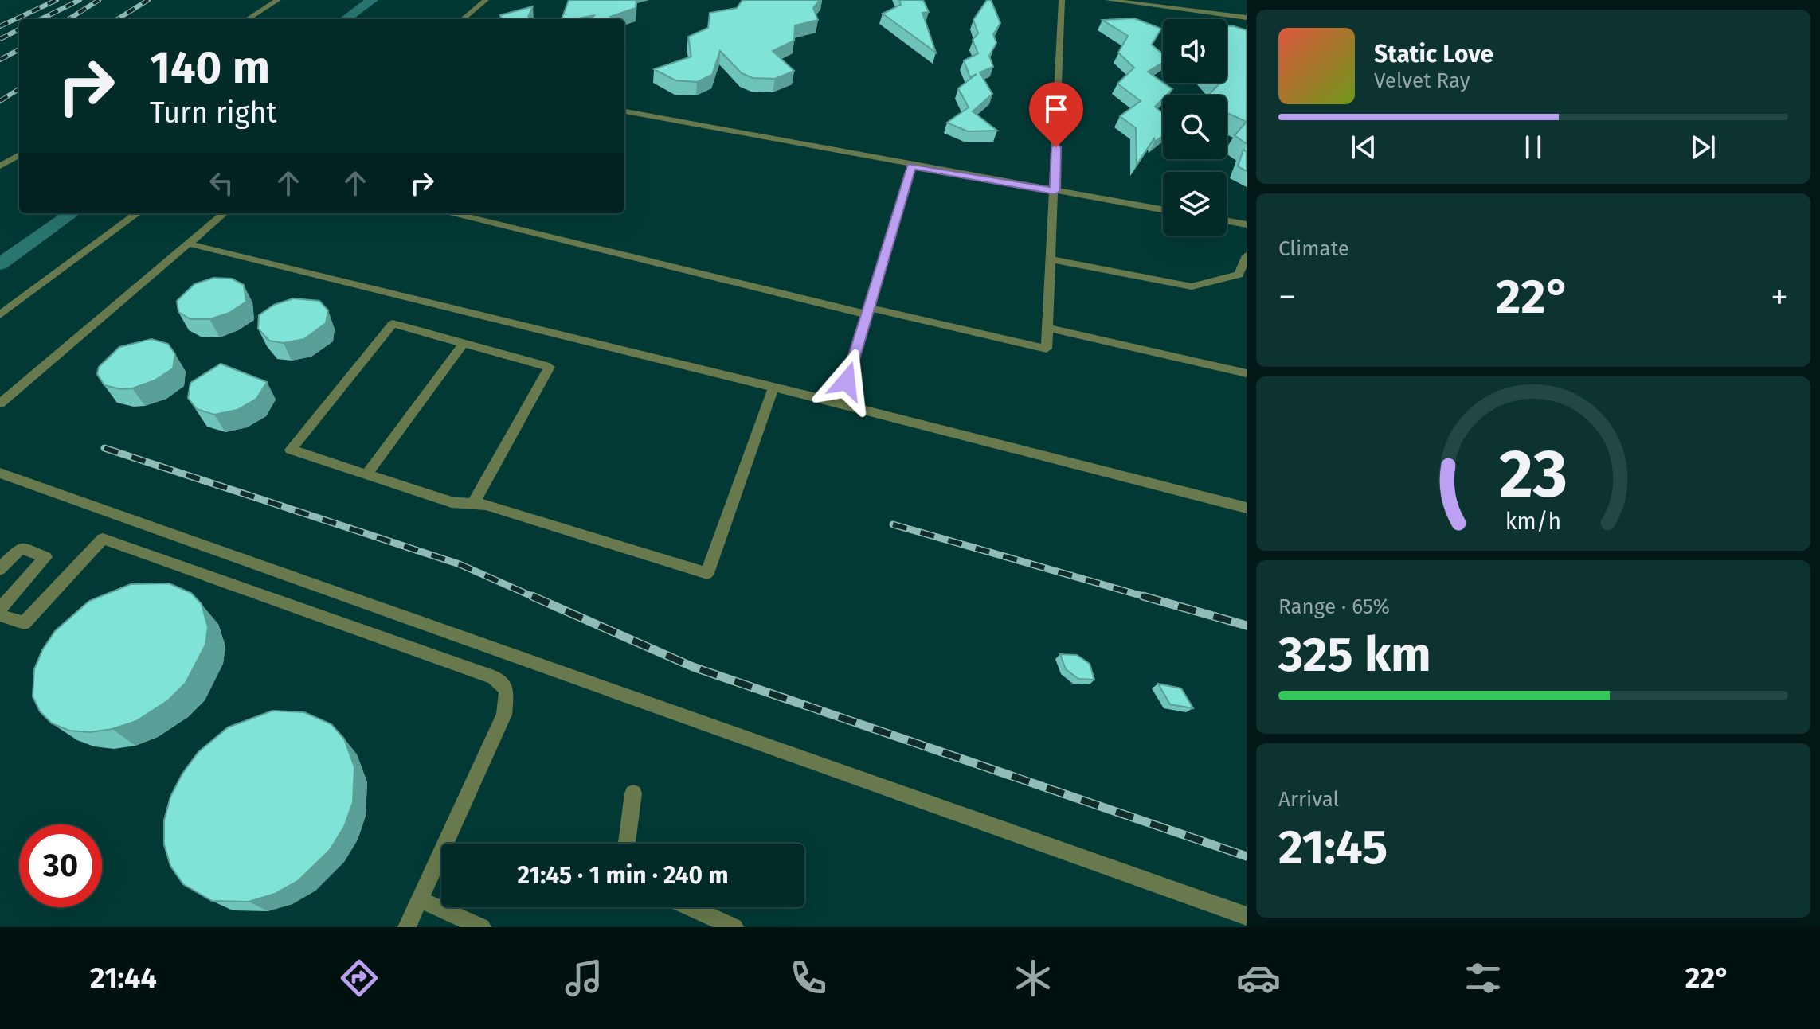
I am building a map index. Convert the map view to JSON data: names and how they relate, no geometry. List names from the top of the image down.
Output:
{
  "page": {
    "turn": ["140 m", "Turn right"],
    "song": ["Static Love", "Velvet Ray"],
    "tile": [
      "Climate",
      ["Range · 65%", "325 km"],
      ["Arrival", "21:45"]
    ],
    "heat": ["−", "22°", "+"],
    "limit": "30",
    "trip": "21:45 · 1 min · 240 m",
    "tabs": ["21:44", "22°"],
    "gauge": ["23", "km/h"]
  }
}
